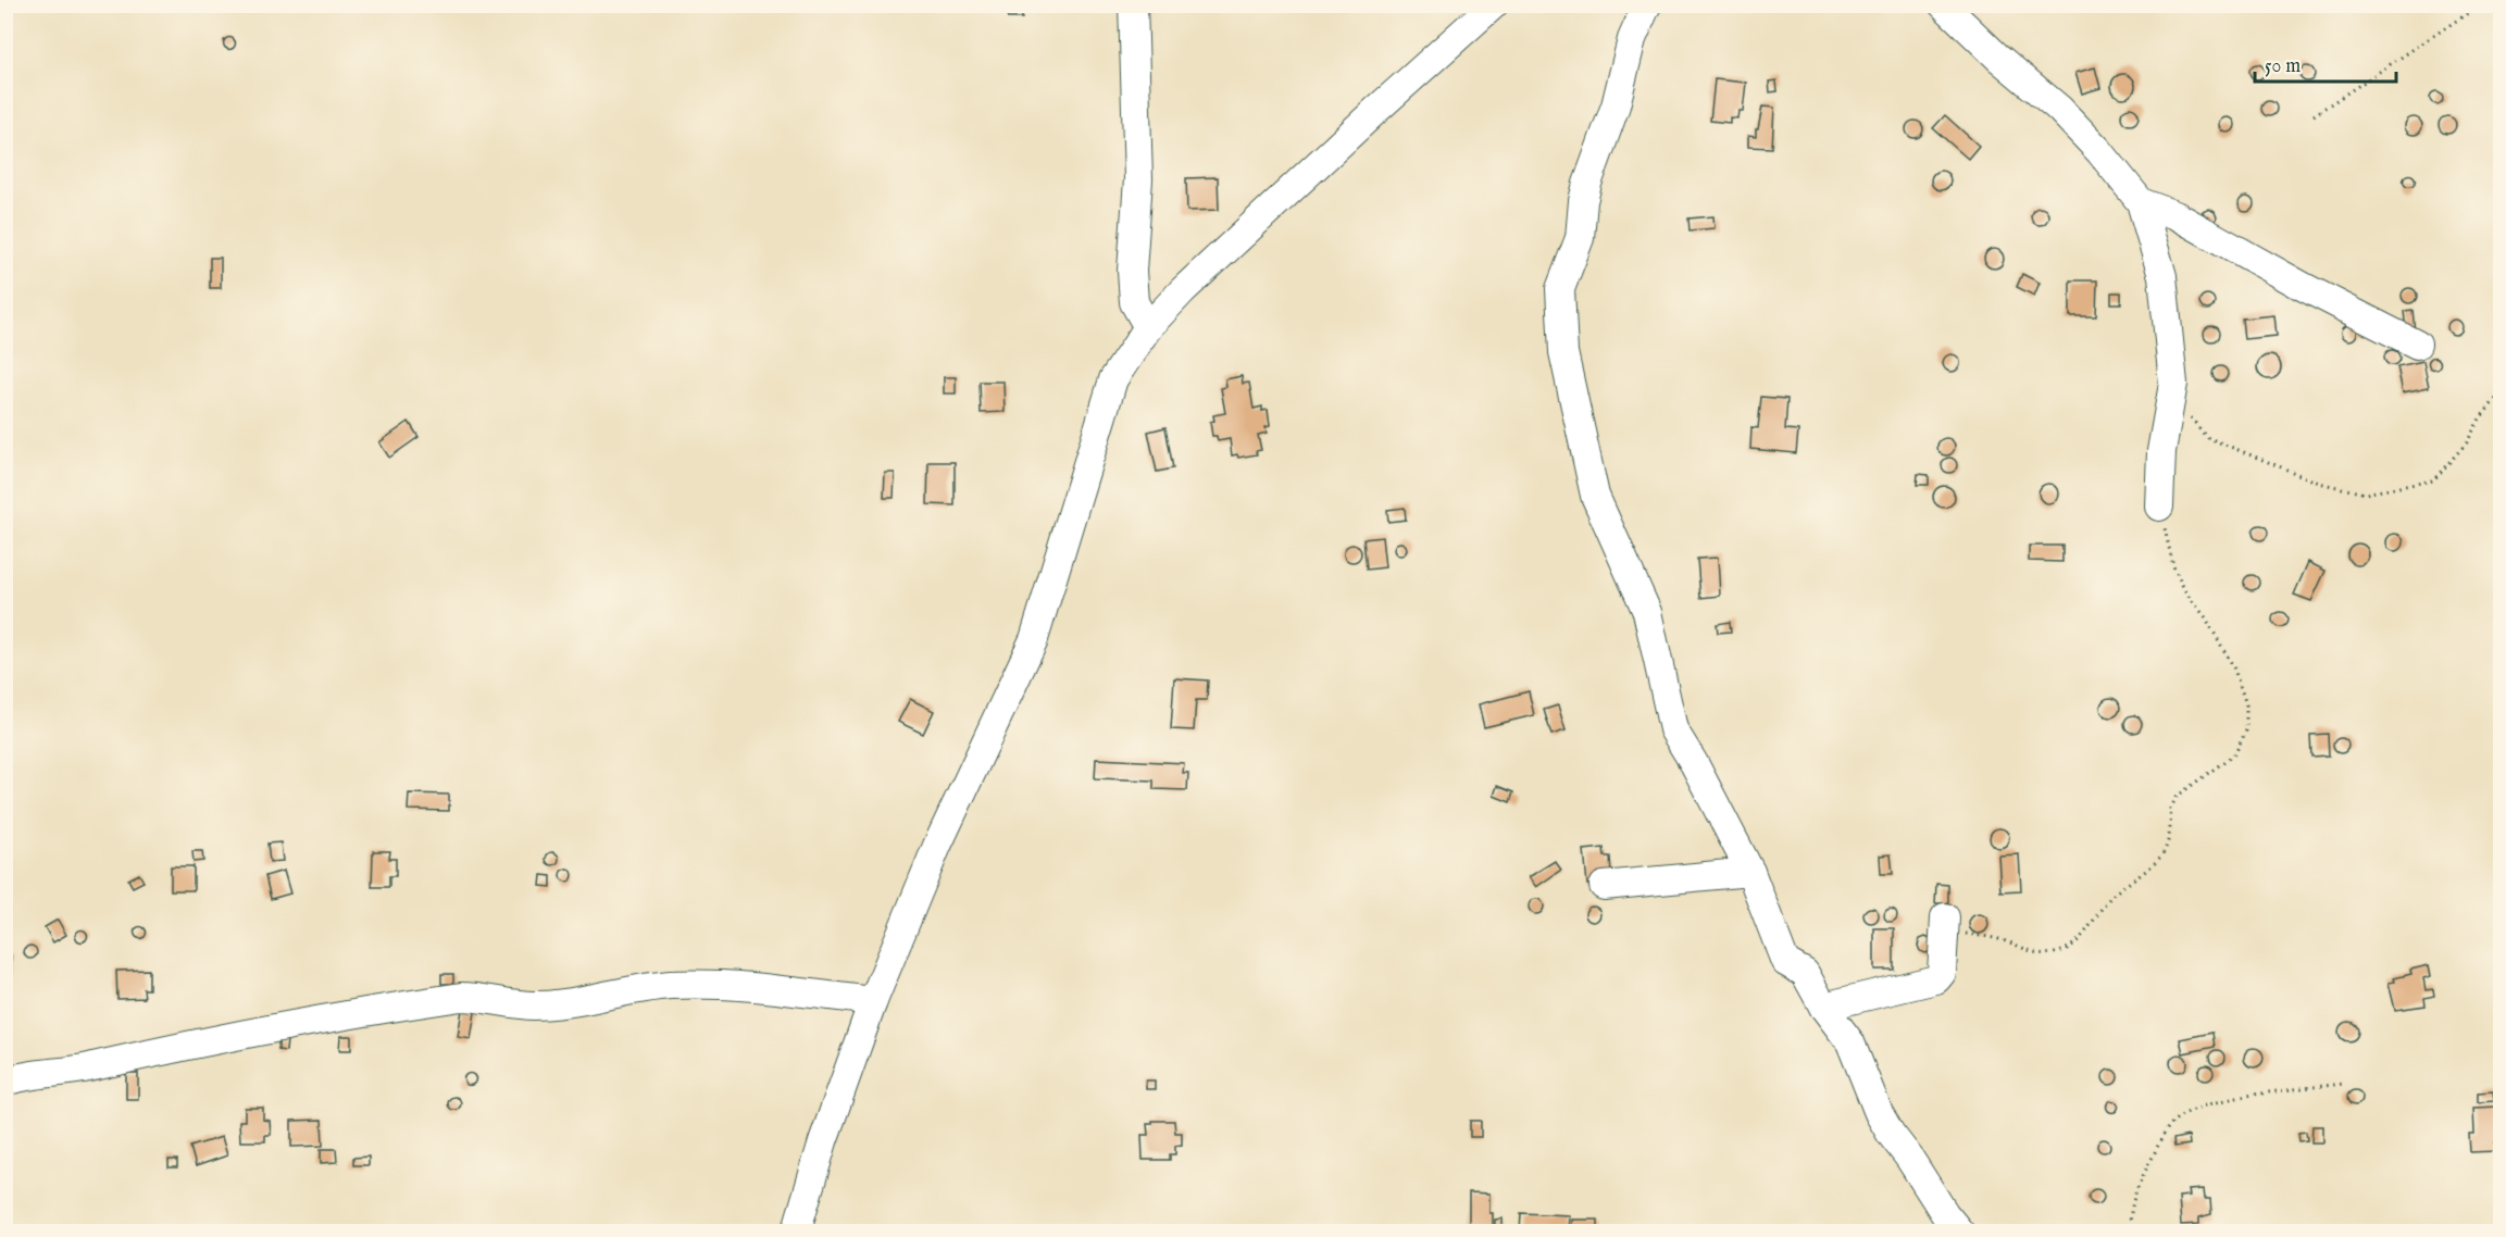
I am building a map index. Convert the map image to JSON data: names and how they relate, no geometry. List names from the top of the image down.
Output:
{
  "scale_bar": "50 m"
}
